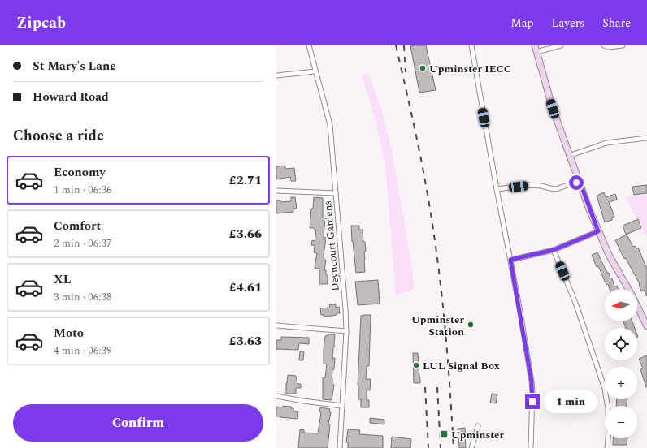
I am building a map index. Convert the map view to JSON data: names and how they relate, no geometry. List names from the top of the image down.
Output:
{
  "streets": {
    "street": ["Deyncourt Gardens"]
  },
  "places": {
    "other": ["Upminster IECC", "Upminster Station", "LUL Signal Box"],
    "transit": ["Upminster"]
  },
  "north": "left",
  "page": {
    "header": "Zipcab",
    "nav": ["Map", "Layers", "Share"],
    "banner": ["St Mary's Lane", "Howard Road"],
    "heading": "Choose a ride",
    "list": [
      {
        "name": "Economy",
        "note": "1 min · 06:36",
        "value": "£2.71"
      },
      {
        "name": "Comfort",
        "note": "2 min · 06:37",
        "value": "£3.66"
      },
      {
        "name": "XL",
        "note": "3 min · 06:38",
        "value": "£4.61"
      },
      {
        "name": "Moto",
        "note": "4 min · 06:39",
        "value": "£3.63"
      }
    ],
    "map_buttons": ["+", "−"],
    "bubble": "1 min",
    "buttons": "Confirm"
  }
}
